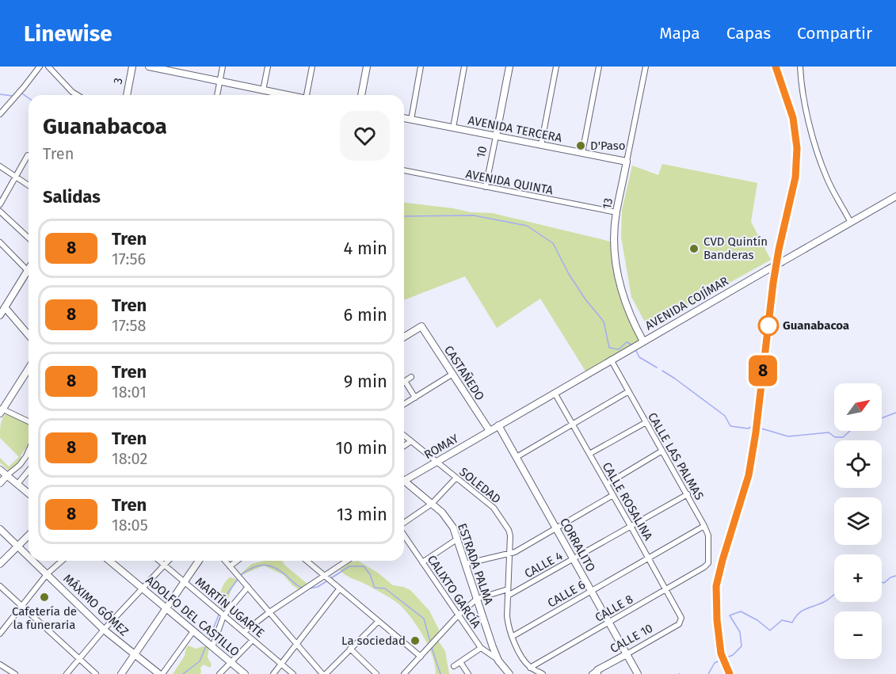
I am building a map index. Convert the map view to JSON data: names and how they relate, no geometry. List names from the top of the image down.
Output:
{
  "streets": {
    "street": [
      "3",
      "AVENIDA TERCERA",
      "10",
      "AVENIDA QUINTA",
      "13",
      "AVENIDA COJÍMAR",
      "CASTAÑEDO",
      "ROMAY",
      "CALLE LAS PALMAS",
      "SOLEDAD",
      "CALLE ROSALINA",
      "CORRALITO",
      "ESTRADA PALMA",
      "CALLE 4",
      "CALIXTO GARCÍA",
      "CALLE 6",
      "MÁXIMO GÓMEZ",
      "MARTÍN UGARTE",
      "CALLE 8",
      "ADOLFO DEL CASTILLO",
      "CALLE 10"
    ]
  },
  "crossings": [
    ["AVENIDA TERCERA", "10"],
    ["AVENIDA TERCERA", "13"],
    ["10", "AVENIDA QUINTA"],
    ["AVENIDA QUINTA", "13"],
    ["13", "AVENIDA COJÍMAR"],
    ["AVENIDA COJÍMAR", "CASTAÑEDO"],
    ["AVENIDA COJÍMAR", "ROMAY"],
    ["AVENIDA COJÍMAR", "CALLE LAS PALMAS"],
    ["AVENIDA COJÍMAR", "CALLE ROSALINA"],
    ["AVENIDA COJÍMAR", "CORRALITO"],
    ["CASTAÑEDO", "ROMAY"],
    ["ROMAY", "SOLEDAD"],
    ["CALLE LAS PALMAS", "CALLE 4"],
    ["CALLE LAS PALMAS", "CALLE 6"],
    ["CALLE LAS PALMAS", "CALLE 8"],
    ["SOLEDAD", "CALLE 4"],
    ["SOLEDAD", "CALLE 6"],
    ["SOLEDAD", "CALLE 8"],
    ["CALLE ROSALINA", "CALLE 4"],
    ["CALLE ROSALINA", "CALLE 6"],
    ["CALLE ROSALINA", "CALLE 8"],
    ["CALLE ROSALINA", "CALLE 10"],
    ["CORRALITO", "CALLE 4"],
    ["CORRALITO", "CALLE 6"],
    ["CORRALITO", "CALLE 8"],
    ["CORRALITO", "CALLE 10"],
    ["ESTRADA PALMA", "CALIXTO GARCÍA"]
  ],
  "places": [
    "D'Paso",
    "CVD Quintín Banderas",
    "Guanabacoa",
    "Cafetería de la funeraria",
    "La sociedad"
  ],
  "north": "top right",
  "page": {
    "header": "Linewise",
    "nav": ["Mapa", "Capas", "Compartir"],
    "on_map": "8",
    "heading": [
      ["Guanabacoa", "Tren"],
      "Salidas"
    ],
    "list": [
      {
        "mark": "8",
        "name": "Tren",
        "note": "17:56",
        "value": "4 min"
      },
      {
        "mark": "8",
        "name": "Tren",
        "note": "17:58",
        "value": "6 min"
      },
      {
        "mark": "8",
        "name": "Tren",
        "note": "18:01",
        "value": "9 min"
      },
      {
        "mark": "8",
        "name": "Tren",
        "note": "18:02",
        "value": "10 min"
      },
      {
        "mark": "8",
        "name": "Tren",
        "note": "18:05",
        "value": "13 min"
      }
    ],
    "map_buttons": ["+", "−"]
  }
}
